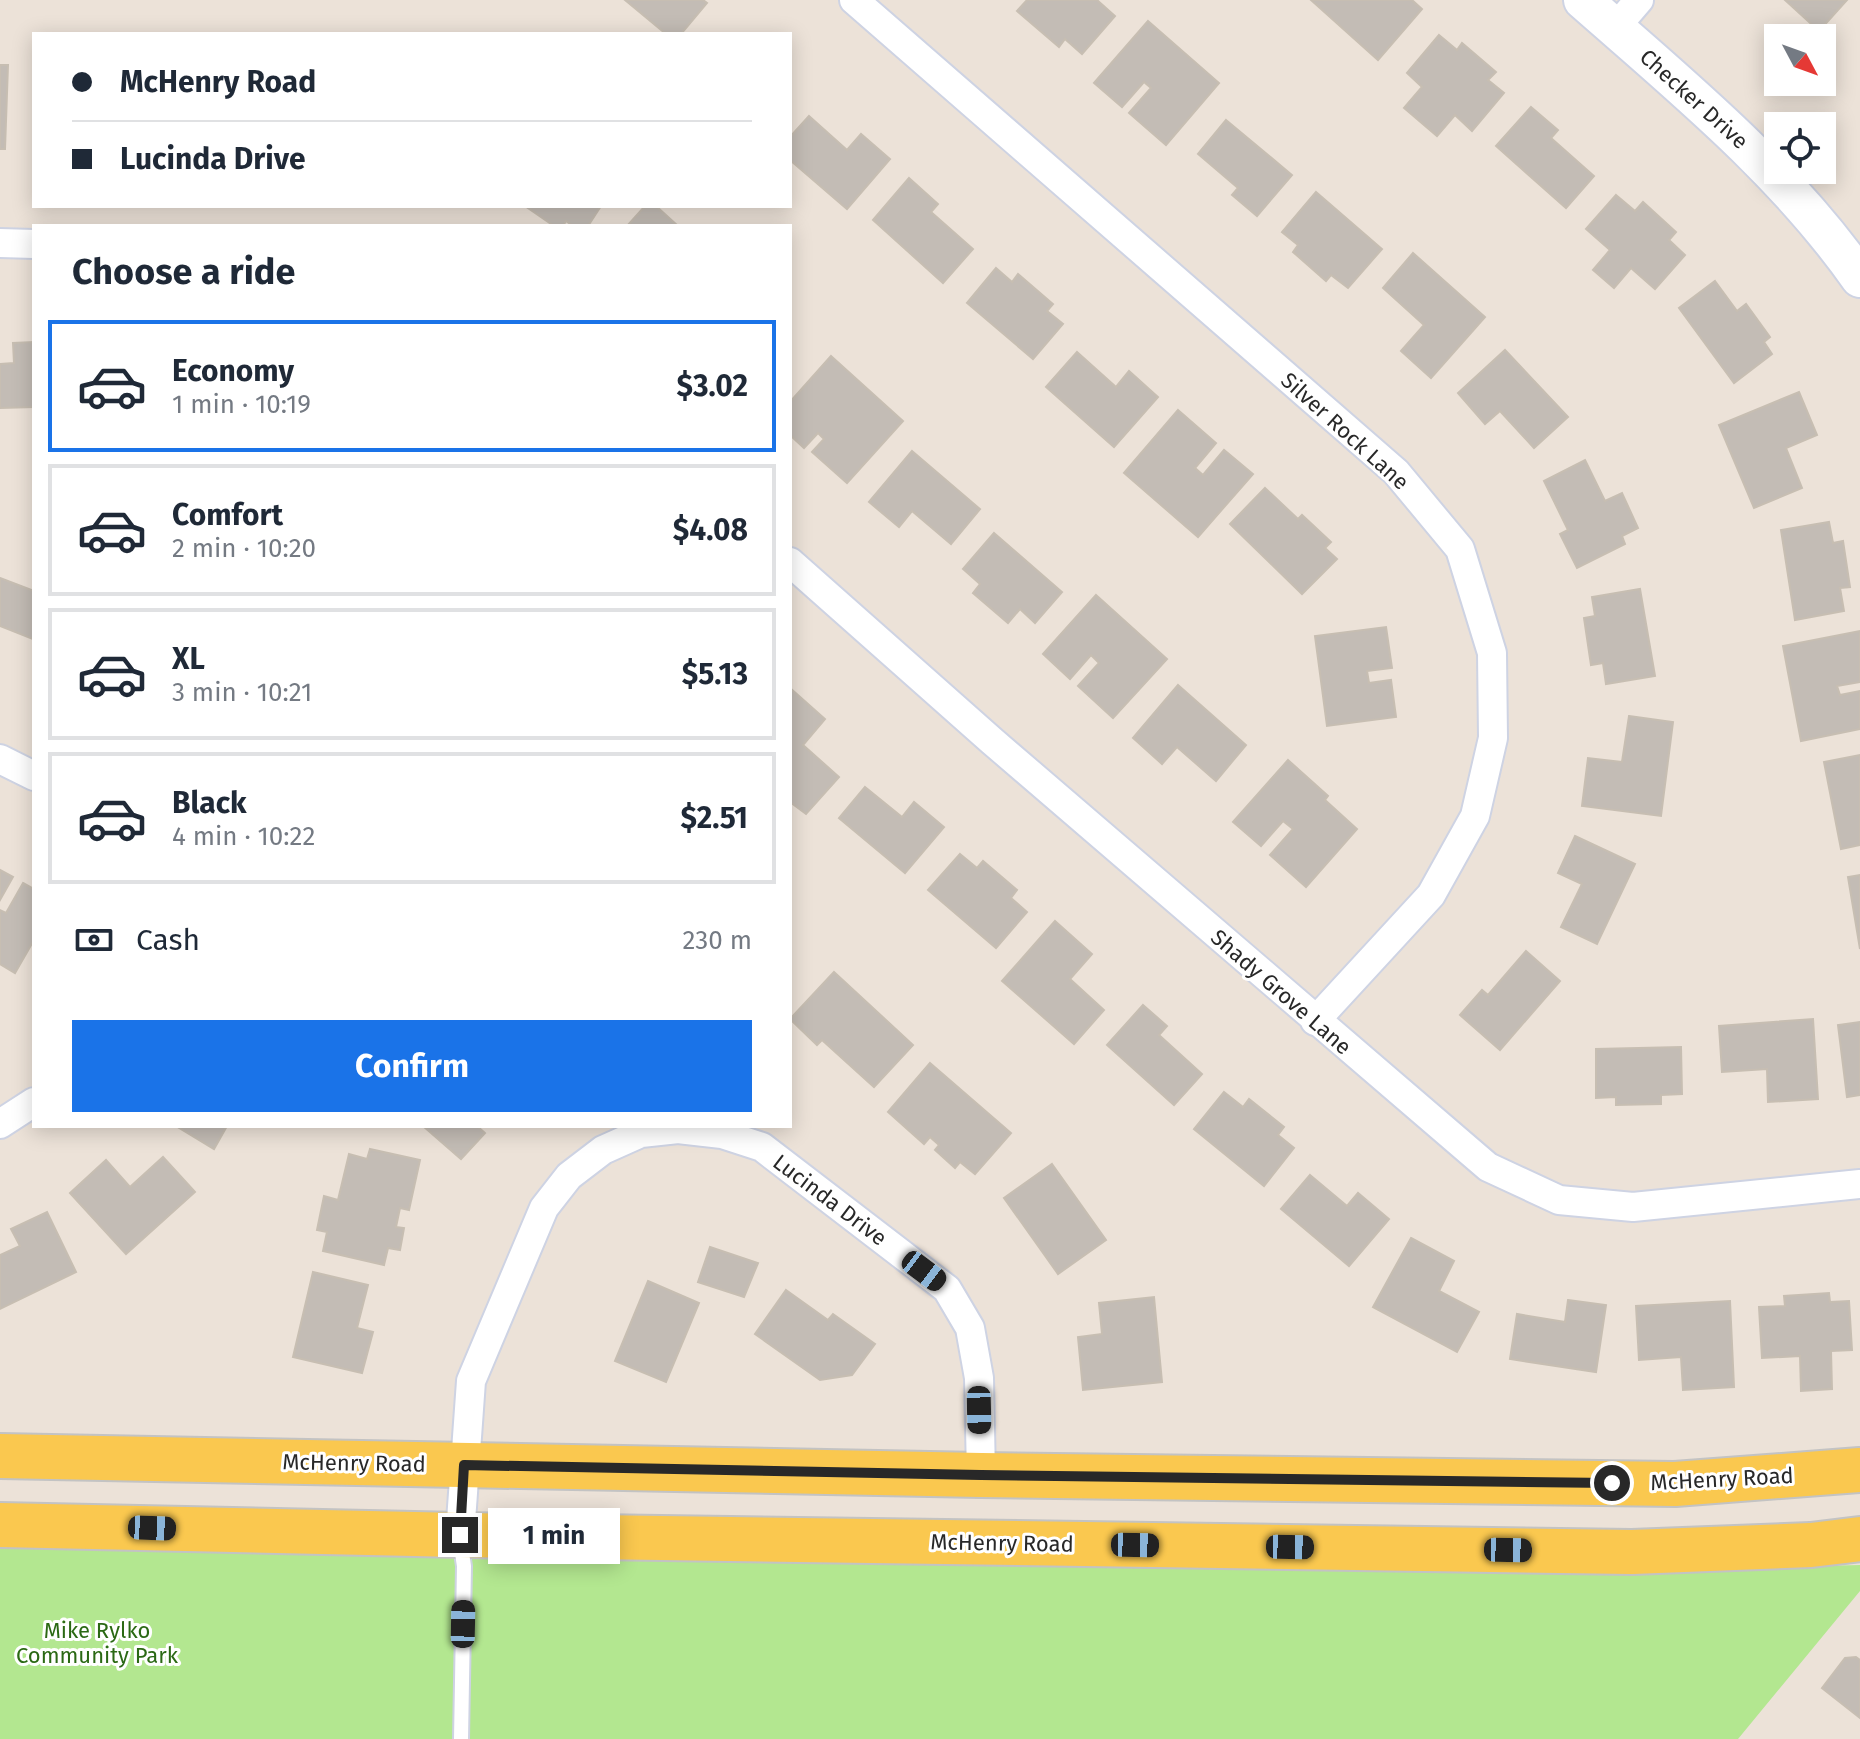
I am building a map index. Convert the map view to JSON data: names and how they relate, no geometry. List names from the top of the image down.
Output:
{
  "streets": {
    "main road": ["McHenry Road"],
    "street": [
      "Checker Drive",
      "Silver Rock Lane",
      "Shady Grove Lane",
      "Lucinda Drive"
    ]
  },
  "crossings": [
    ["Silver Rock Lane", "Shady Grove Lane"],
    ["Lucinda Drive", "McHenry Road"]
  ],
  "parks": ["Mike Rylko Community Park"],
  "north": "bottom right",
  "page": {
    "banner": ["McHenry Road", "Lucinda Drive"],
    "heading": "Choose a ride",
    "list": [
      {
        "name": "Economy",
        "note": "1 min · 10:19",
        "value": "$3.02"
      },
      {
        "name": "Comfort",
        "note": "2 min · 10:20",
        "value": "$4.08"
      },
      {
        "name": "XL",
        "note": "3 min · 10:21",
        "value": "$5.13"
      },
      {
        "name": "Black",
        "note": "4 min · 10:22",
        "value": "$2.51"
      }
    ],
    "pay": ["Cash", "230 m"],
    "buttons": "Confirm",
    "bubble": "1 min"
  }
}
